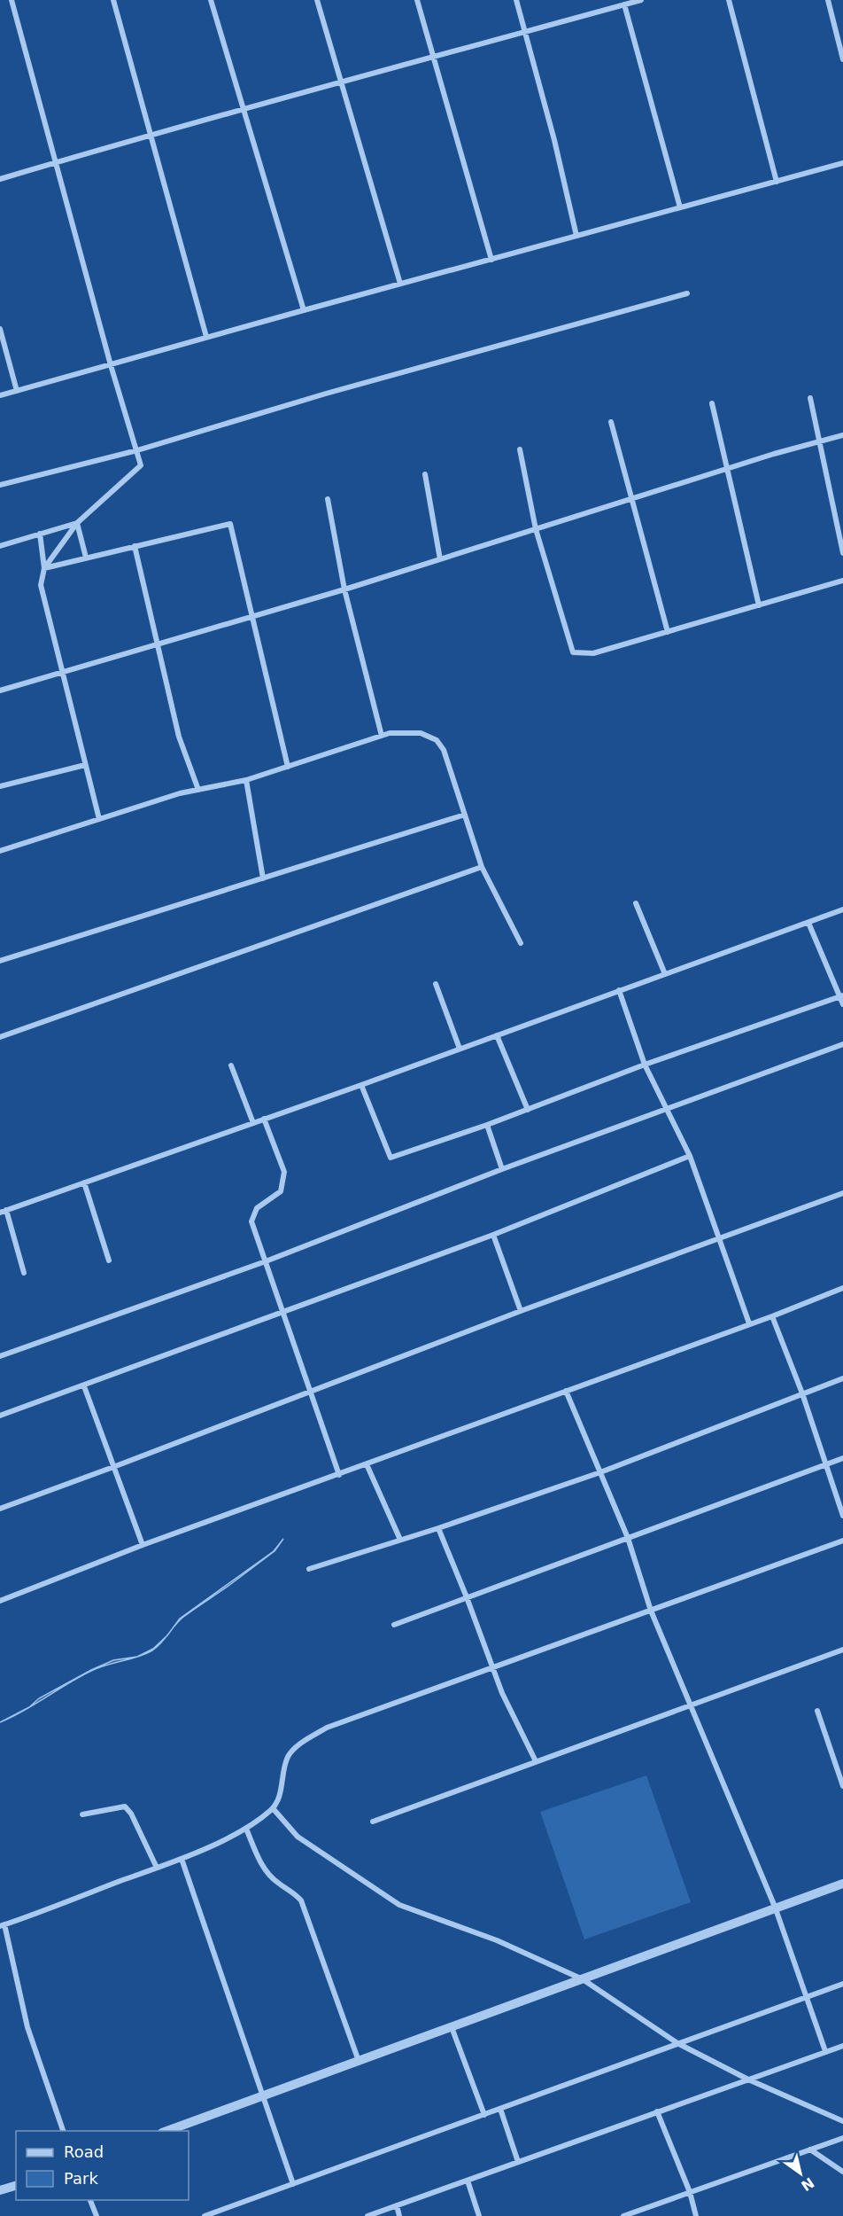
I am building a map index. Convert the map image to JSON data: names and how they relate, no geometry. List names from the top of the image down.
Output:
{
  "legend": ["Road", "Park"],
  "north": "bottom right"
}
